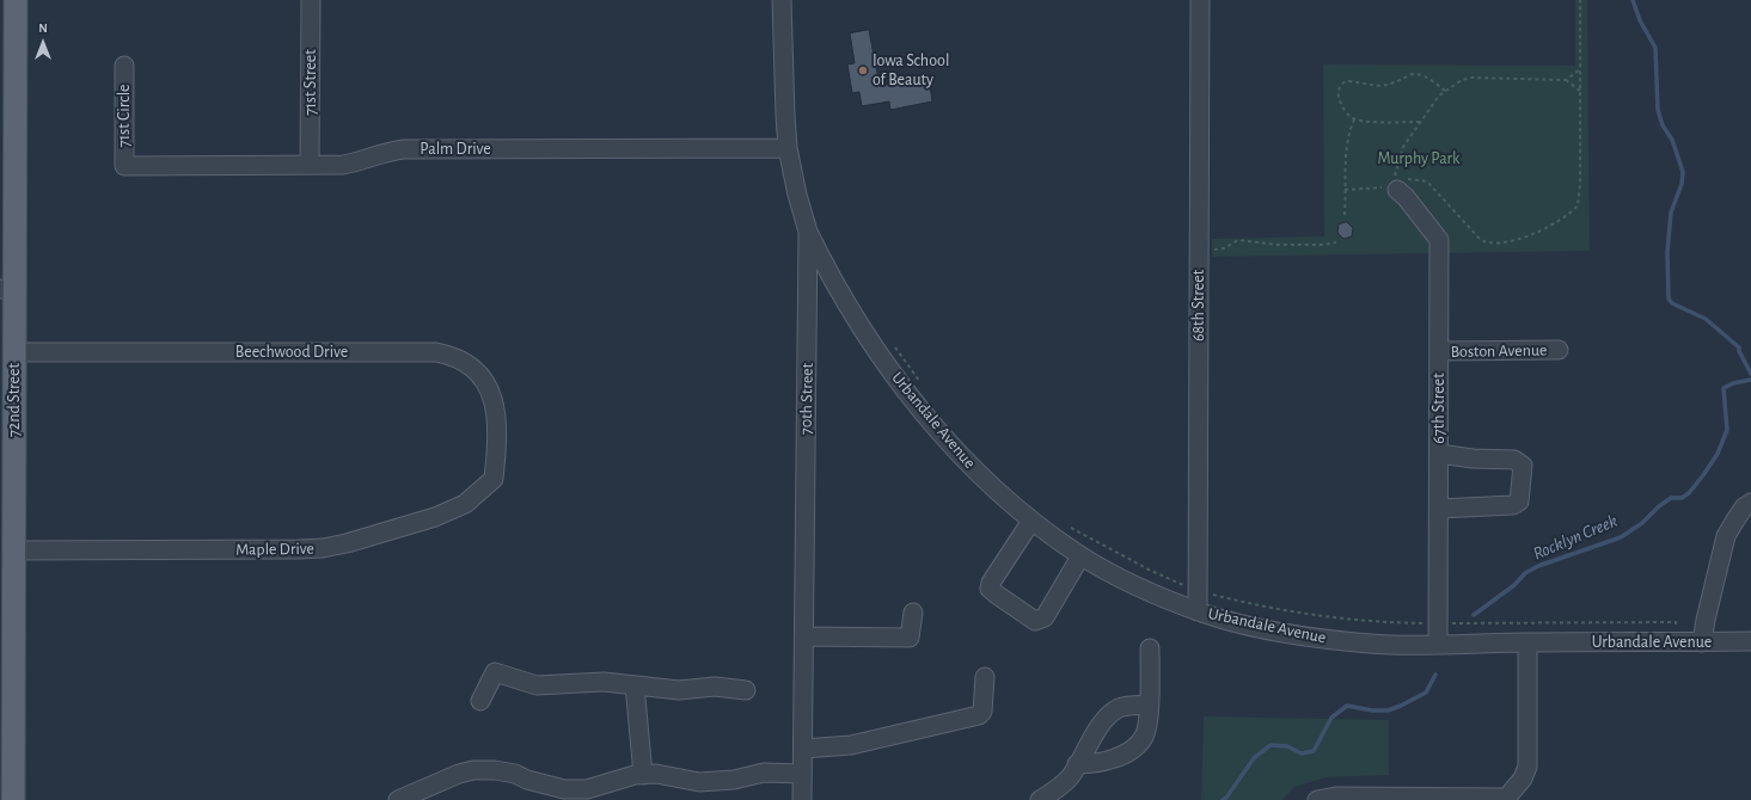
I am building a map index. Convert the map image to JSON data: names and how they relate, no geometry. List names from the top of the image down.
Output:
{
  "streets": {
    "main road": ["72nd Street"],
    "street": [
      "71st Street",
      "71st Circle",
      "Palm Drive",
      "68th Street",
      "Boston Avenue",
      "Beechwood Drive",
      "70th Street",
      "67th Street",
      "Urbandale Avenue",
      "Maple Drive"
    ]
  },
  "crossings": [
    ["71st Street", "Palm Drive"],
    ["71st Circle", "Palm Drive"],
    ["Palm Drive", "70th Street"],
    ["68th Street", "Urbandale Avenue"],
    ["Boston Avenue", "67th Street"],
    ["Beechwood Drive", "72nd Street"],
    ["Beechwood Drive", "Maple Drive"],
    ["70th Street", "Urbandale Avenue"],
    ["72nd Street", "Maple Drive"],
    ["67th Street", "Urbandale Avenue"]
  ],
  "water": ["Rocklyn Creek"],
  "parks": ["Murphy Park"],
  "places": ["Iowa School of Beauty"],
  "north": "top"
}
